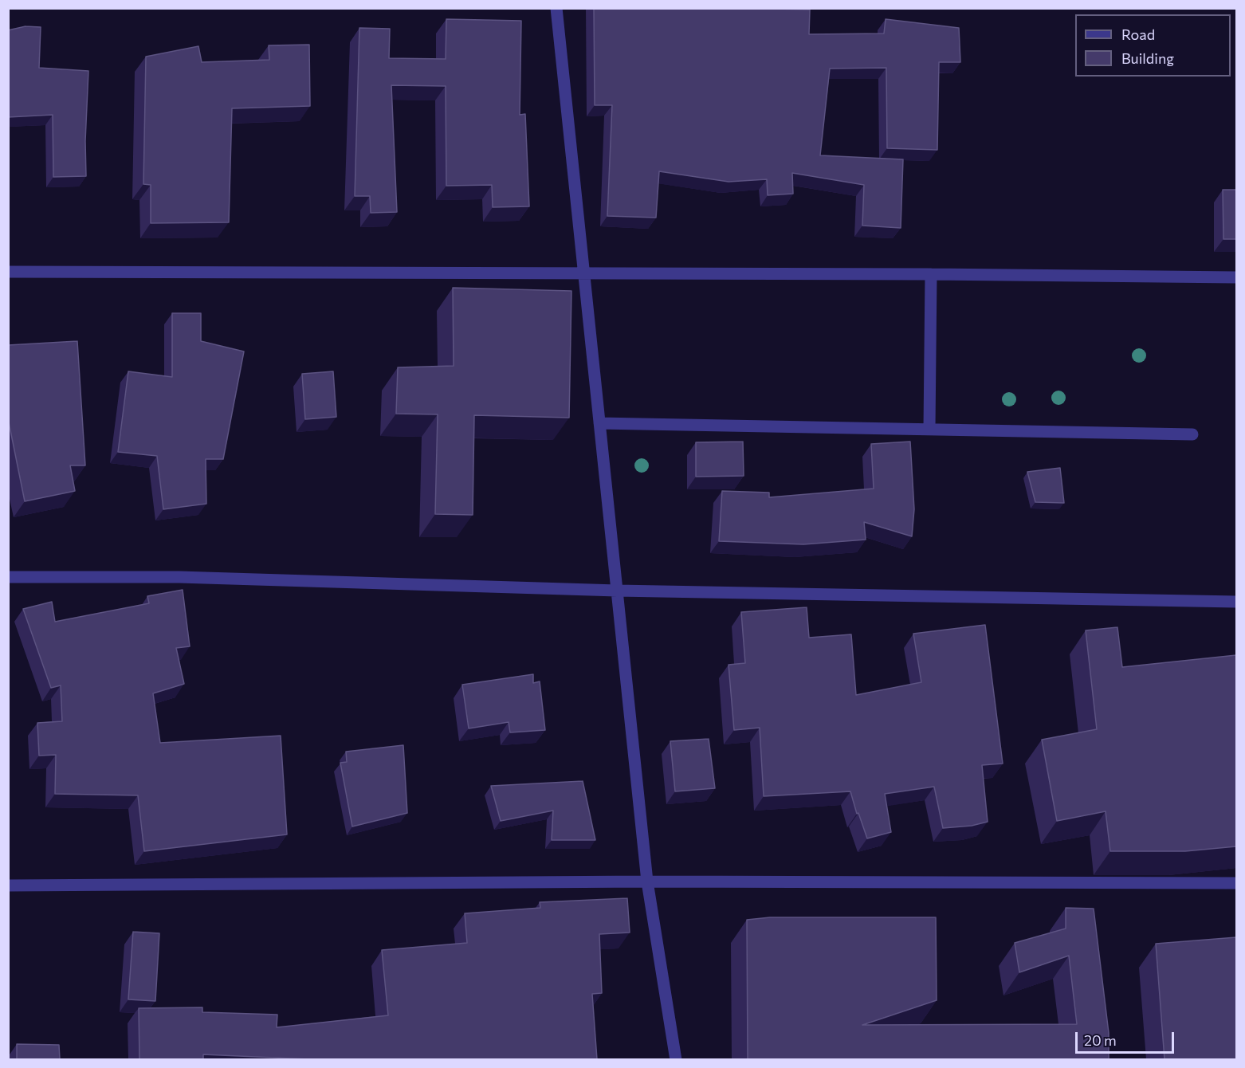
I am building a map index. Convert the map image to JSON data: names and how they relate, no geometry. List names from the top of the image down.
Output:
{
  "legend": ["Road", "Building"],
  "scale_bar": "20 m"
}
